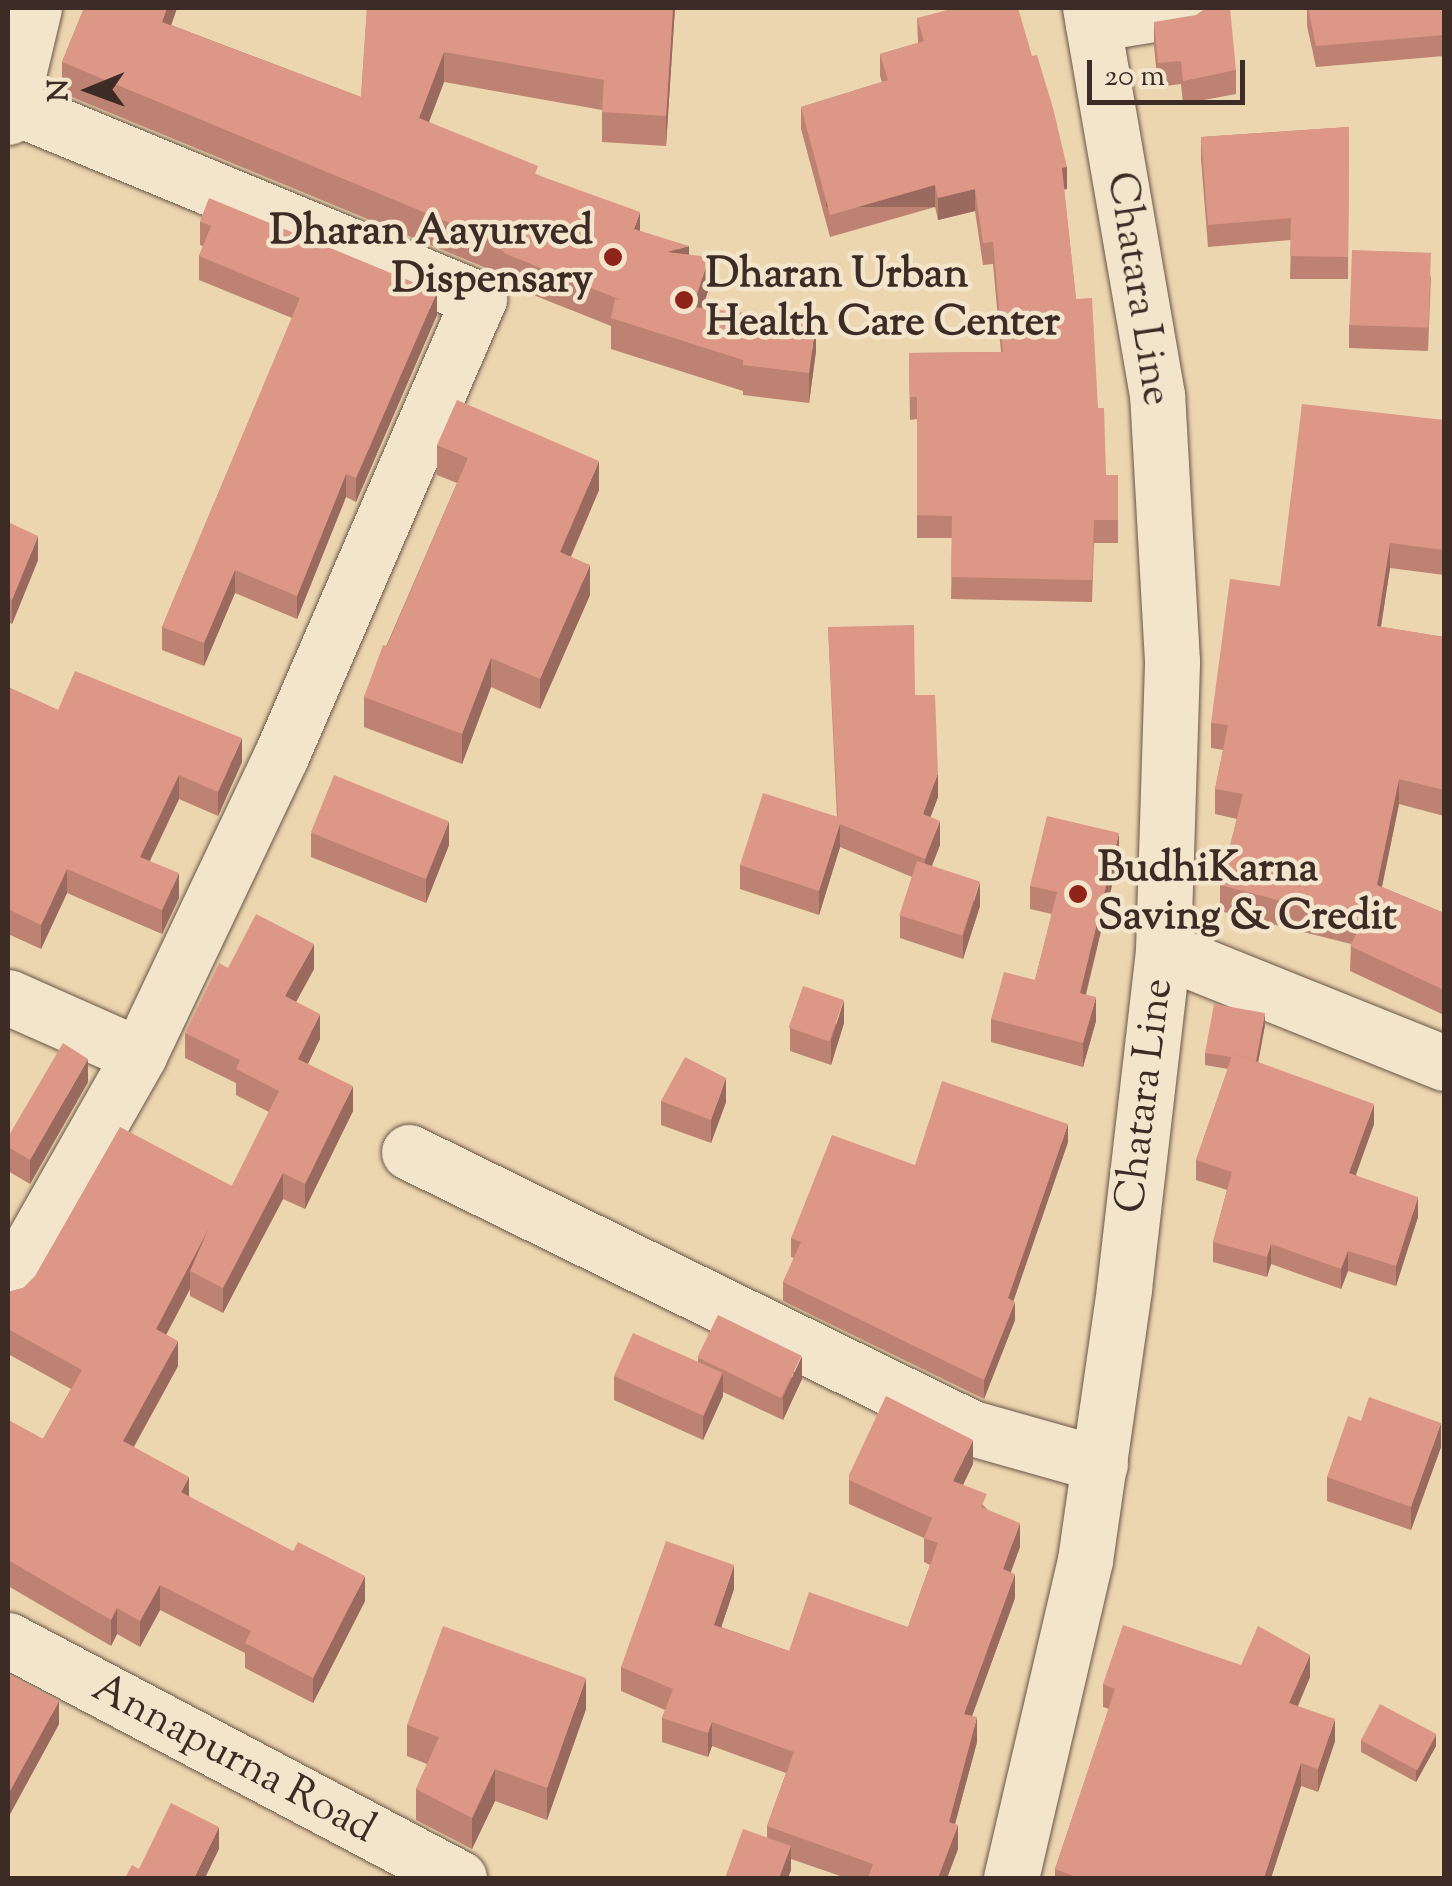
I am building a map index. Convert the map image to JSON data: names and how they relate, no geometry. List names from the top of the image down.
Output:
{
  "streets": {
    "street": ["Chatara Line", "Annapurna Road"]
  },
  "places": ["Dharan Aayurved Dispensary", "Dharan Urban Health Care Center", "BudhiKarna Saving & Credit"],
  "scale_bar": "20 m",
  "north": "left"
}
